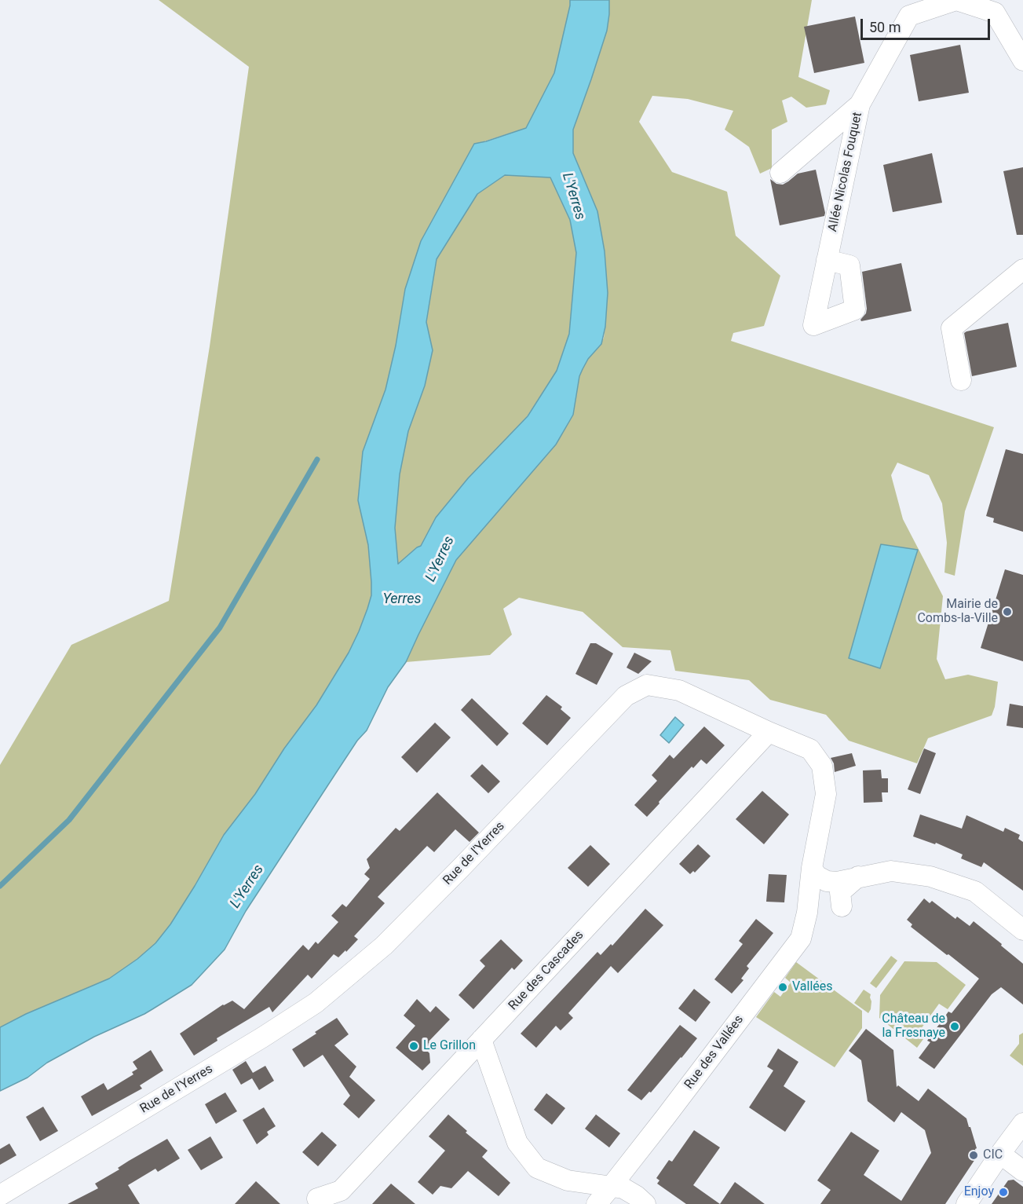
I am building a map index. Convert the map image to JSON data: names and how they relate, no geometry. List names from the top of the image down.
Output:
{
  "streets": {
    "street": [
      "Allée Nicolas Fouquet",
      "Rue de l'Yerres",
      "Rue des Cascades",
      "Rue des Vallées"
    ]
  },
  "crossings": [
    ["Rue de l'Yerres", "Rue des Cascades"],
    ["Rue de l'Yerres", "Rue des Vallées"]
  ],
  "water": ["L'Yerres", "Yerres"],
  "places": [
    "Mairie de Combs-la-Ville",
    "Vallées",
    "Château de la Fresnaye",
    "Le Grillon",
    "CIC",
    "Enjoy"
  ],
  "scale_bar": "50 m"
}
